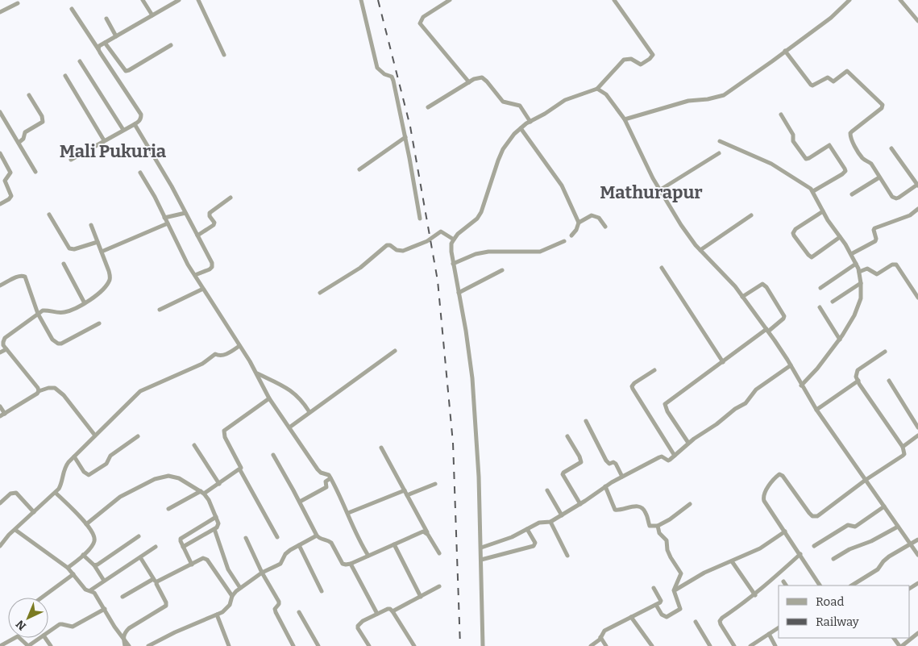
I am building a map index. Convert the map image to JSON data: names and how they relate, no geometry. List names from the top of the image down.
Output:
{
  "districts": ["Mali Pukuria", "Mathurapur"],
  "legend": ["Road", "Railway"],
  "north": "bottom left"
}
